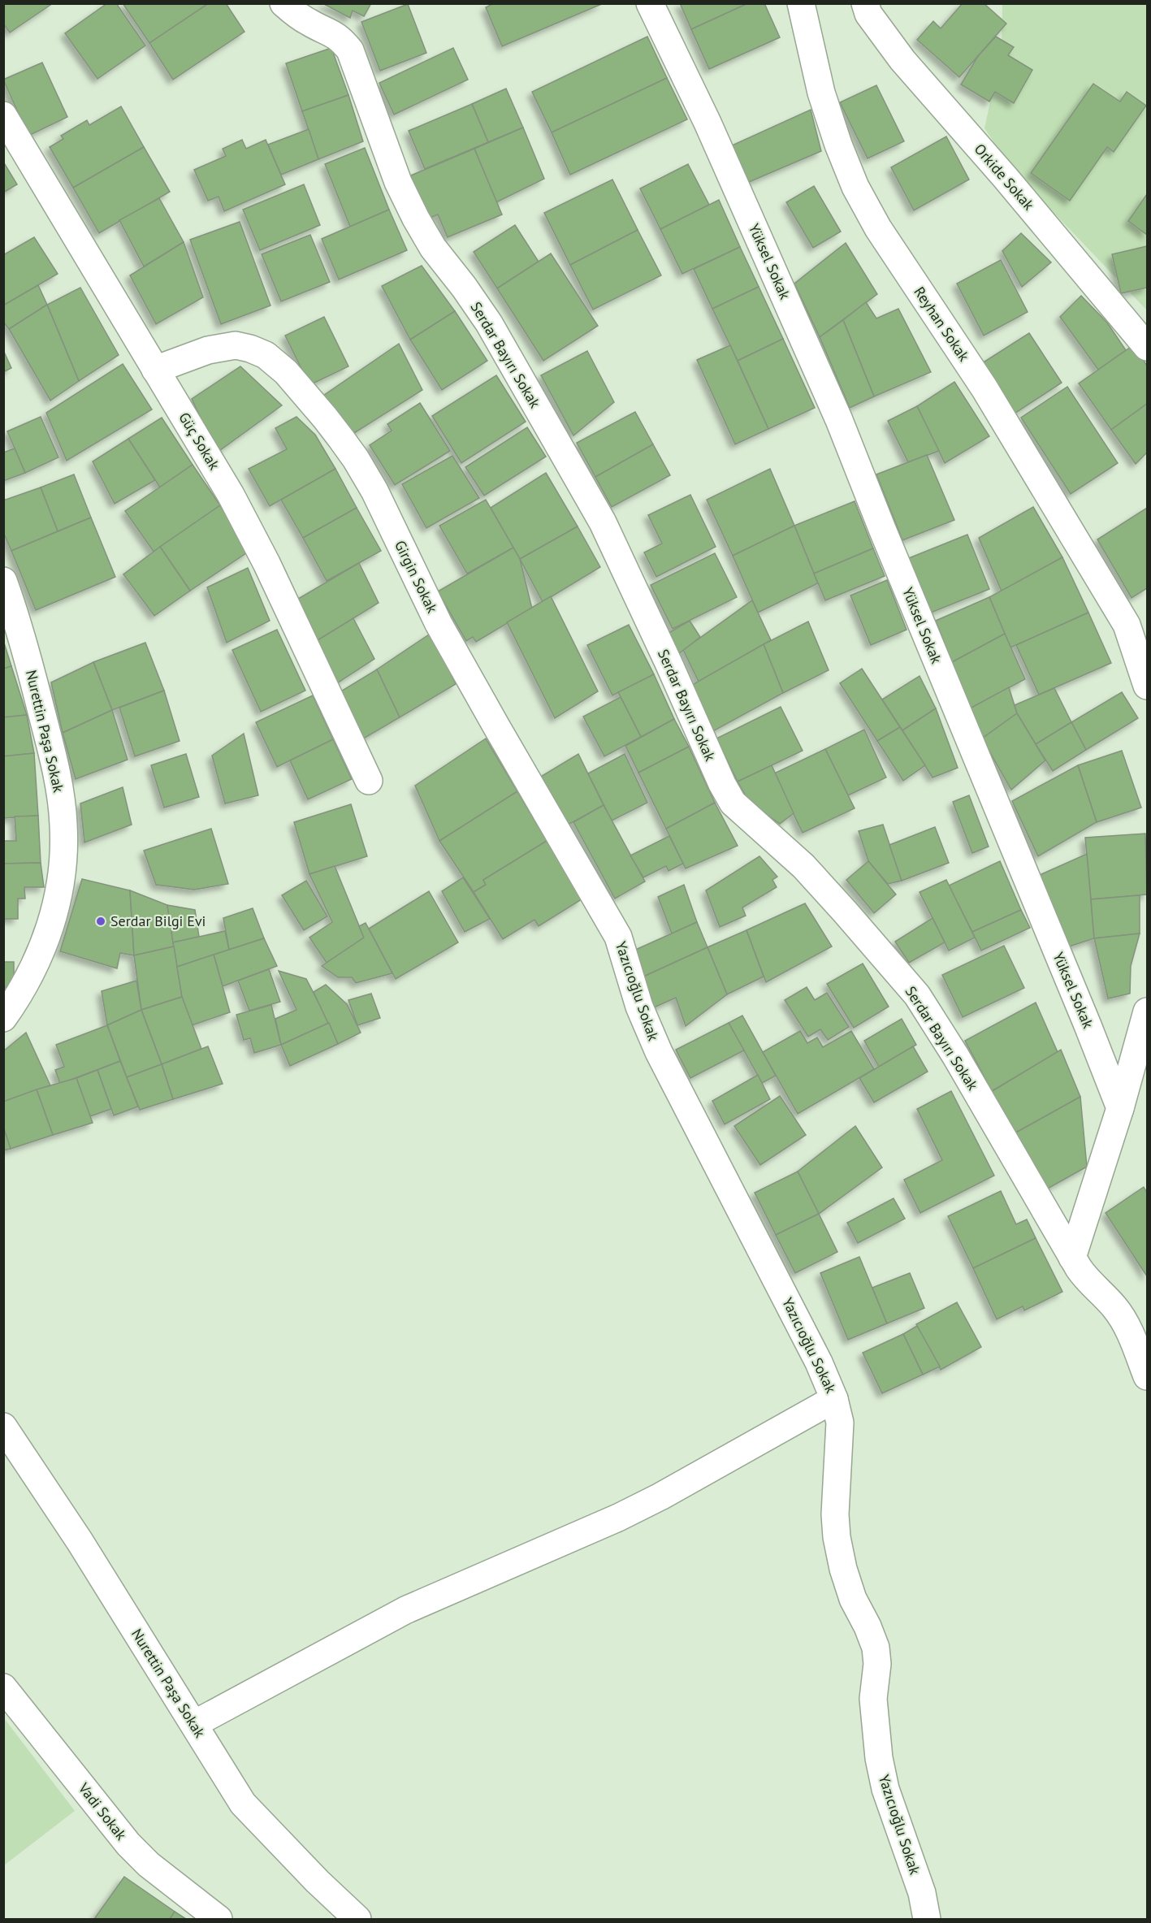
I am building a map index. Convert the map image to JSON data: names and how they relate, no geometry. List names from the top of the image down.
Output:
{
  "streets": {
    "street": [
      "Orkide Sokak",
      "Yüksel Sokak",
      "Reyhan Sokak",
      "Serdar Bayırı Sokak",
      "Güç Sokak",
      "Girgin Sokak",
      "Nurettin Paşa Sokak",
      "Yazıcıoğlu Sokak",
      "Vadi Sokak"
    ]
  },
  "crossings": [
    ["Güç Sokak", "Girgin Sokak"],
    ["Girgin Sokak", "Yazıcıoğlu Sokak"]
  ],
  "places": ["Serdar Bilgi Evi"]
}
